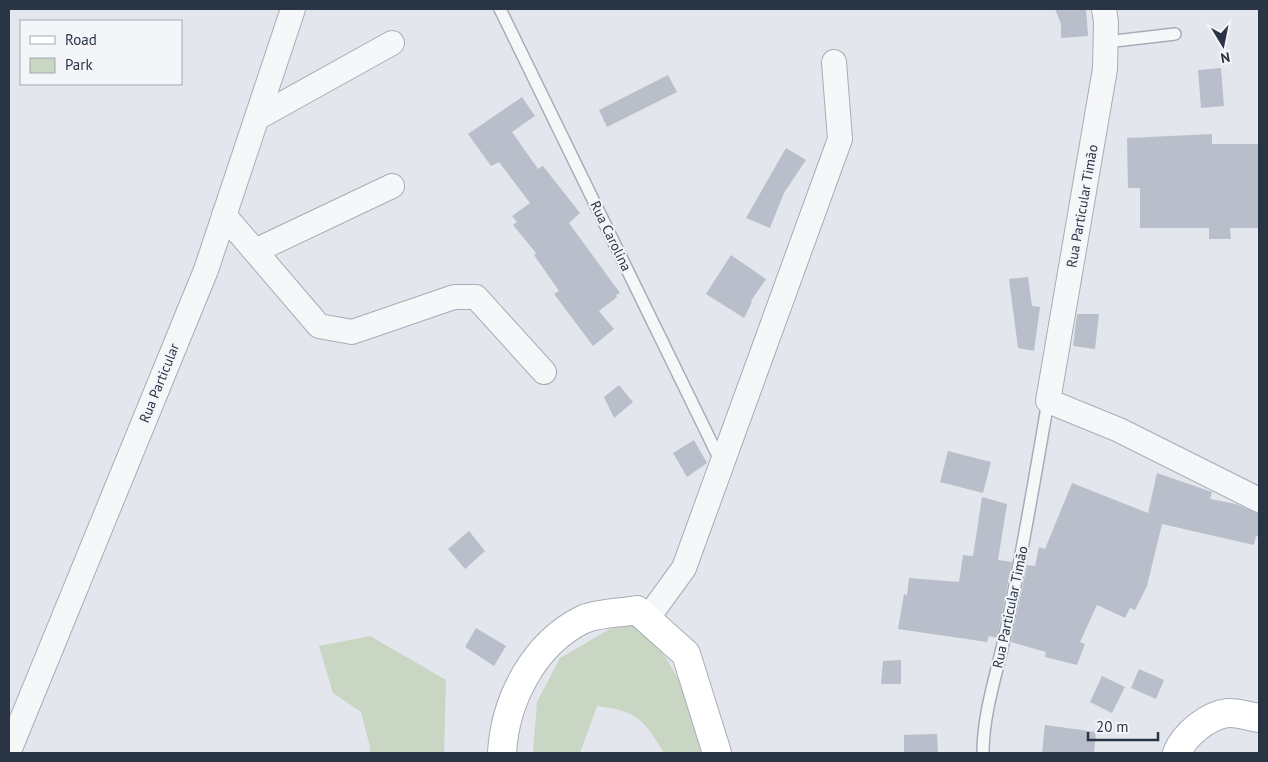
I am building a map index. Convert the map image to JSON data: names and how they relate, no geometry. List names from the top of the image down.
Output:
{
  "streets": {
    "street": ["Rua Particular Timão", "Rua Particular"],
    "lane": ["Rua Carolina"]
  },
  "legend": ["Road", "Park"],
  "scale_bar": "20 m",
  "north": "bottom"
}
